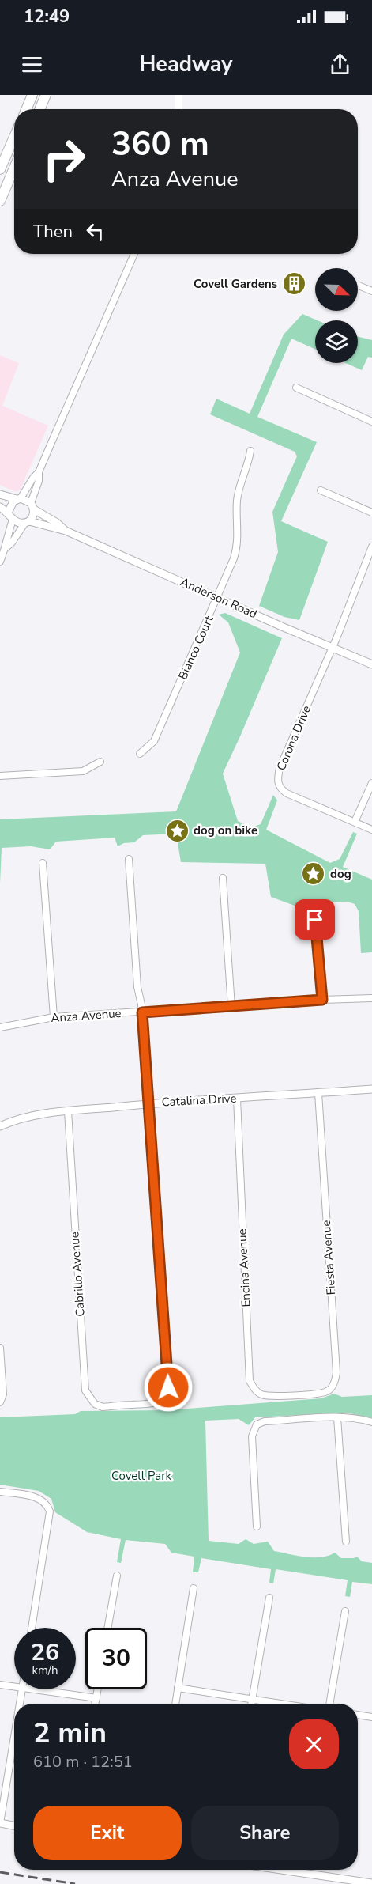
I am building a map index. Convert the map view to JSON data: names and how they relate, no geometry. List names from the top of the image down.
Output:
{
  "streets": {
    "street": [
      "Anderson Road",
      "Bianco Court",
      "Corona Drive",
      "Anza Avenue",
      "Catalina Drive",
      "Fiesta Avenue",
      "Encina Avenue",
      "Cabrillo Avenue"
    ]
  },
  "crossings": [
    ["Anderson Road", "Bianco Court"],
    ["Anderson Road", "Corona Drive"],
    ["Catalina Drive", "Fiesta Avenue"],
    ["Catalina Drive", "Encina Avenue"],
    ["Catalina Drive", "Cabrillo Avenue"],
    ["Fiesta Avenue", "Encina Avenue"]
  ],
  "parks": ["Covell Park"],
  "places": {
    "building": ["Covell Gardens"],
    "place": ["dog on bike", "dog"]
  },
  "north": "bottom right",
  "page": {
    "status": "12:49",
    "header": "Headway",
    "turn": ["360 m", "Anza Avenue"],
    "then": "Then",
    "speed": "26 km/h",
    "limit": "30",
    "heading": ["2 min", "610 m · 12:51"],
    "buttons": ["Exit", "Share"]
  }
}
